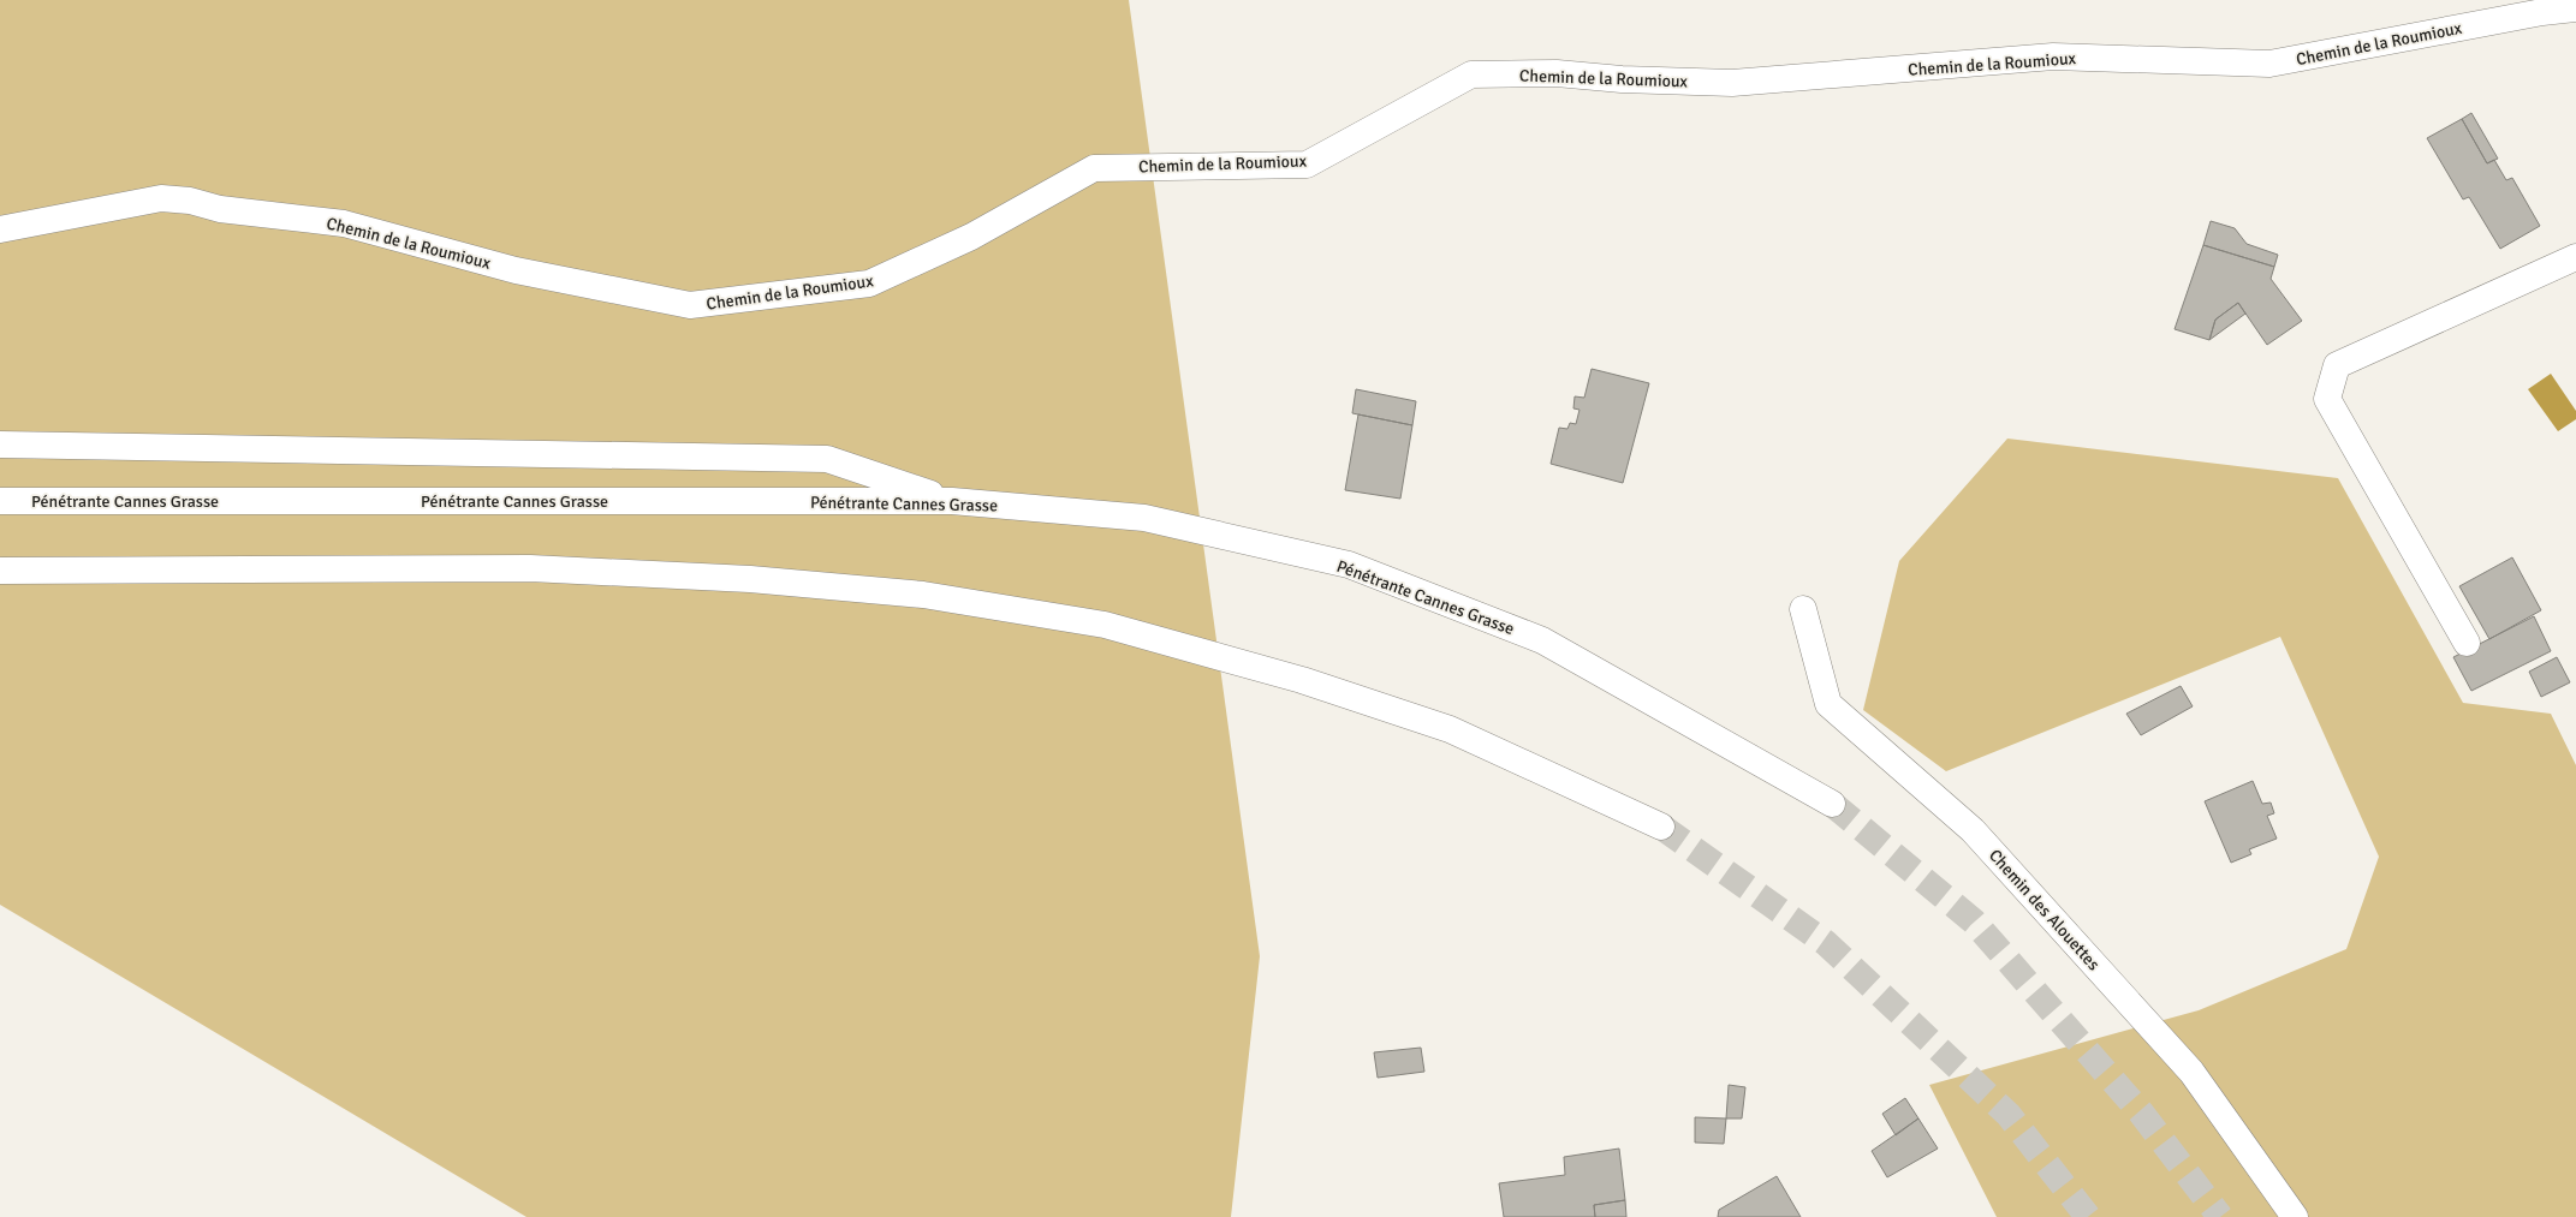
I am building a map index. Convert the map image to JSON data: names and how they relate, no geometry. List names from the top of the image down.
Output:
{
  "streets": {
    "main road": ["Chemin de la Roumioux", "Pénétrante Cannes Grasse", "Chemin des Alouettes"]
  }
}
